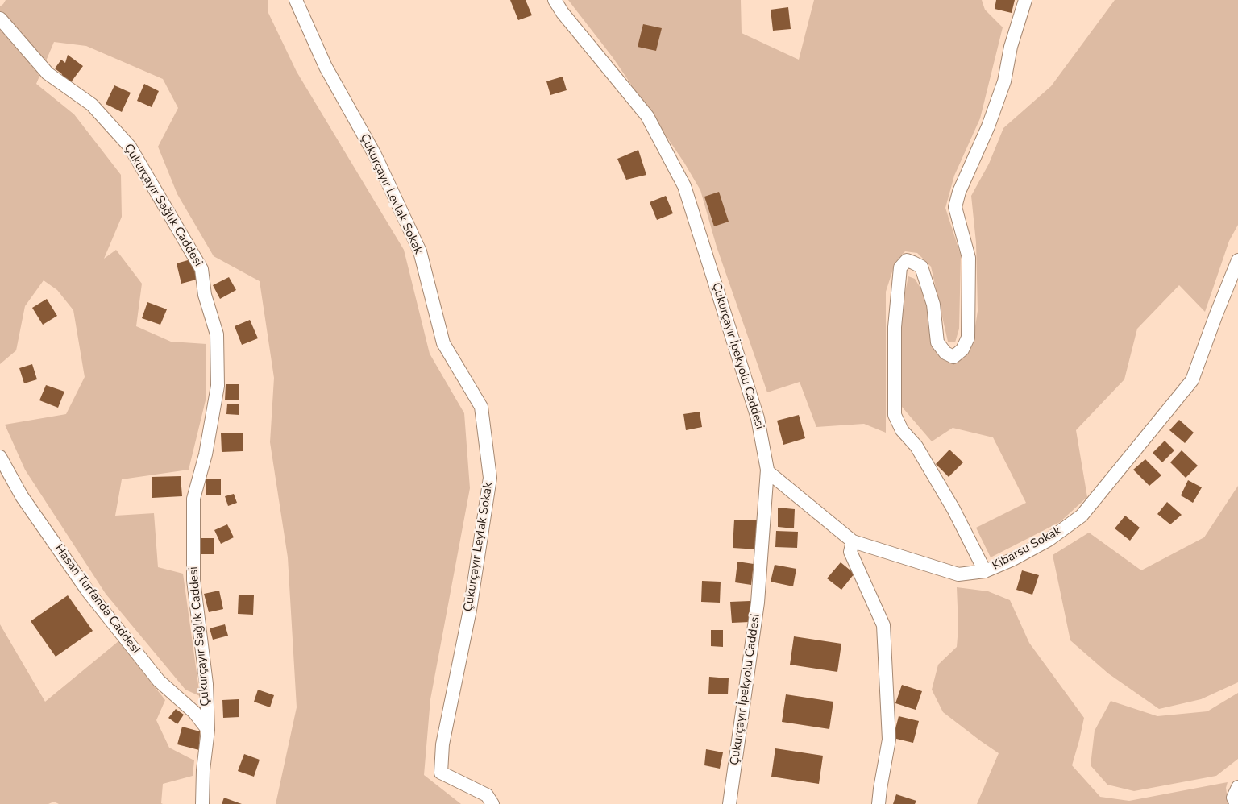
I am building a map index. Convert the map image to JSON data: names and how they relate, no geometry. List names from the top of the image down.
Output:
{
  "streets": {
    "street": [
      "Çukurçayır Leylak Sokak",
      "Çukurçayır Sağlık Caddesi",
      "Çukurçayır İpekyolu Caddesi",
      "Kibarsu Sokak",
      "Hasan Turfanda Caddesi"
    ]
  },
  "crossings": [
    ["Çukurçayır Sağlık Caddesi", "Hasan Turfanda Caddesi"],
    ["Çukurçayır İpekyolu Caddesi", "Kibarsu Sokak"]
  ]
}
